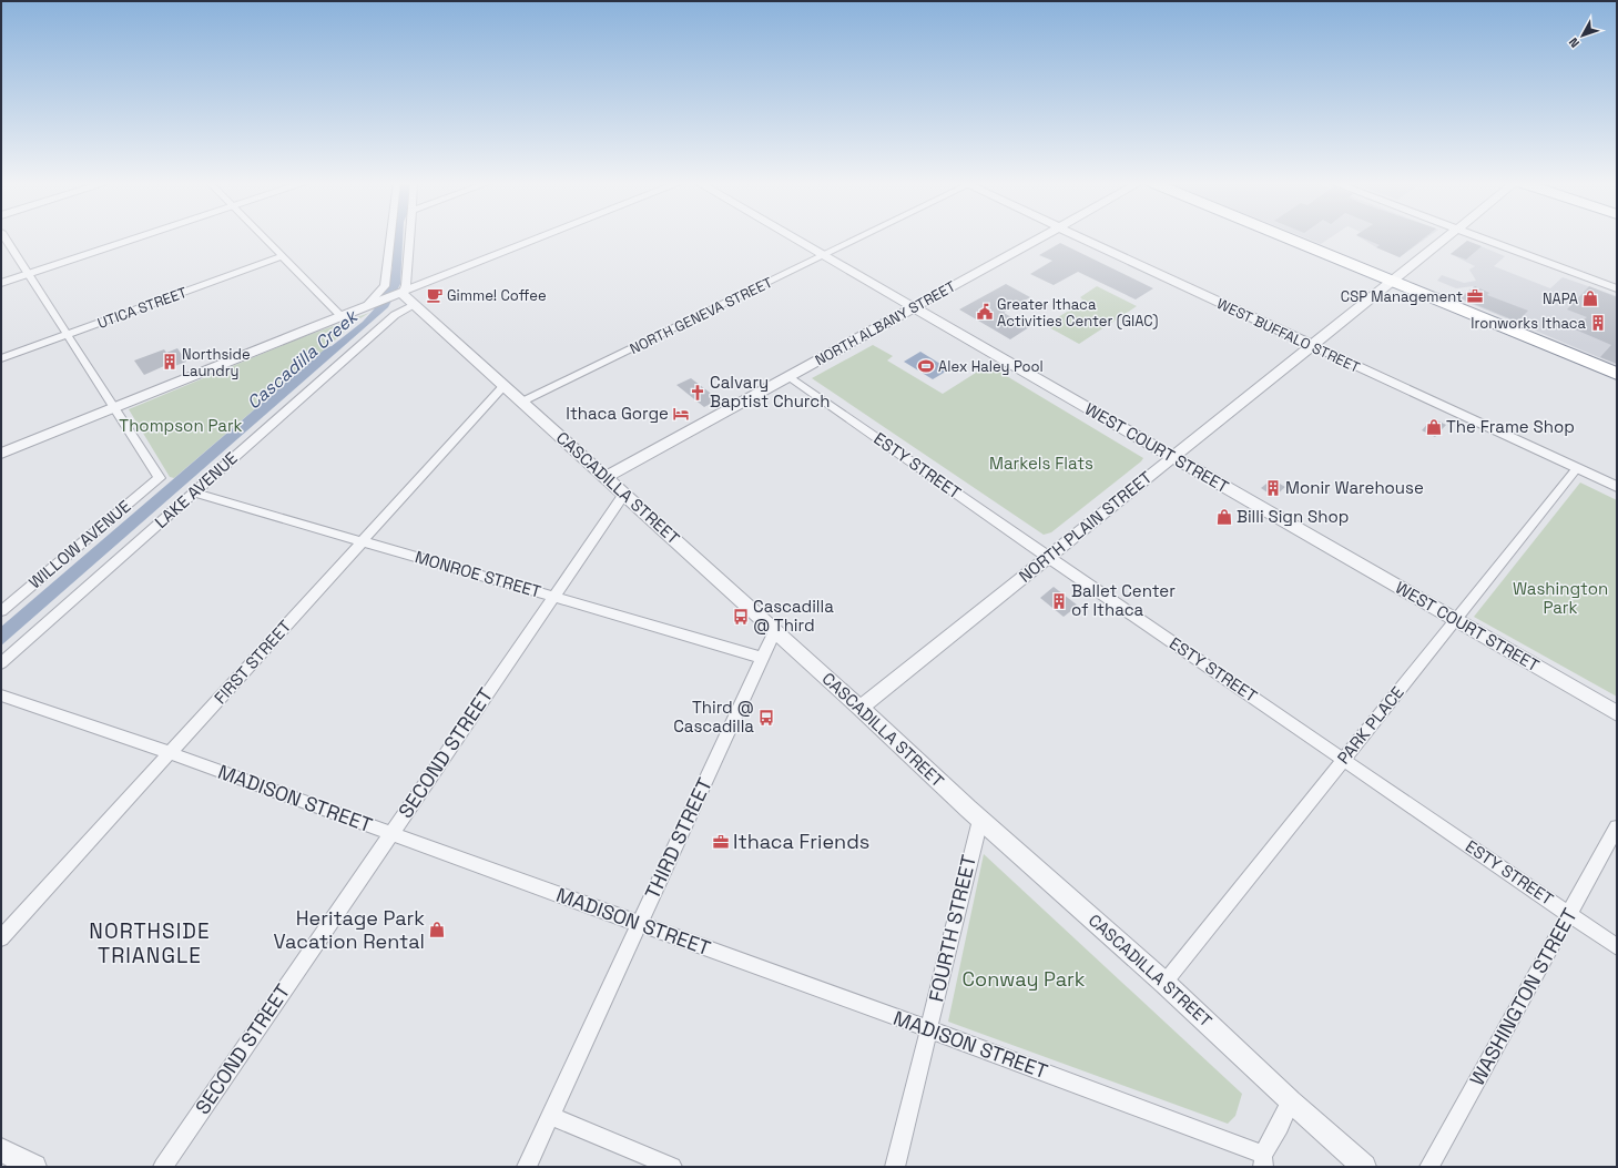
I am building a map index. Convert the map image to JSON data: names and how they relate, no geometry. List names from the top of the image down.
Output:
{
  "streets": {
    "street": [
      "UTICA STREET",
      "NORTH GENEVA STREET",
      "NORTH ALBANY STREET",
      "WEST BUFFALO STREET",
      "WEST COURT STREET",
      "ESTY STREET",
      "CASCADILLA STREET",
      "LAKE AVENUE",
      "NORTH PLAIN STREET",
      "WILLOW AVENUE",
      "MONROE STREET",
      "FIRST STREET",
      "PARK PLACE",
      "SECOND STREET",
      "MADISON STREET",
      "THIRD STREET",
      "FOURTH STREET",
      "WASHINGTON STREET"
    ]
  },
  "crossings": [
    ["NORTH GENEVA STREET", "WEST COURT STREET"],
    ["NORTH GENEVA STREET", "CASCADILLA STREET"],
    ["NORTH ALBANY STREET", "WEST COURT STREET"],
    ["NORTH ALBANY STREET", "ESTY STREET"],
    ["NORTH ALBANY STREET", "CASCADILLA STREET"],
    ["WEST BUFFALO STREET", "NORTH PLAIN STREET"],
    ["WEST BUFFALO STREET", "PARK PLACE"],
    ["WEST COURT STREET", "NORTH PLAIN STREET"],
    ["WEST COURT STREET", "PARK PLACE"],
    ["ESTY STREET", "NORTH PLAIN STREET"],
    ["ESTY STREET", "PARK PLACE"],
    ["ESTY STREET", "WASHINGTON STREET"],
    ["CASCADILLA STREET", "LAKE AVENUE"],
    ["CASCADILLA STREET", "NORTH PLAIN STREET"],
    ["CASCADILLA STREET", "FIRST STREET"],
    ["CASCADILLA STREET", "PARK PLACE"],
    ["CASCADILLA STREET", "SECOND STREET"],
    ["CASCADILLA STREET", "THIRD STREET"],
    ["CASCADILLA STREET", "FOURTH STREET"],
    ["LAKE AVENUE", "MONROE STREET"],
    ["MONROE STREET", "FIRST STREET"],
    ["MONROE STREET", "SECOND STREET"],
    ["MONROE STREET", "THIRD STREET"],
    ["FIRST STREET", "MADISON STREET"],
    ["SECOND STREET", "MADISON STREET"],
    ["MADISON STREET", "THIRD STREET"],
    ["MADISON STREET", "FOURTH STREET"]
  ],
  "districts": ["NORTHSIDE TRIANGLE"],
  "water": ["Cascadilla Creek"],
  "parks": [
    "Thompson Park",
    "Markels Flats",
    "Washington Park",
    "Conway Park"
  ],
  "places": {
    "cafe": ["Gimme! Coffee"],
    "office": ["CSP Management", "Ithaca Friends"],
    "shop": [
      "NAPA",
      "The Frame Shop",
      "Billi Sign Shop",
      "Heritage Park Vacation Rental"
    ],
    "public building": ["Greater Ithaca Activities Center (GIAC)"],
    "building": [
      "Ironworks Ithaca",
      "Northside Laundry",
      "Monir Warehouse",
      "Ballet Center of Ithaca"
    ],
    "sports": ["Alex Haley Pool"],
    "church": ["Calvary Baptist Church"],
    "hotel": ["Ithaca Gorge"],
    "bus stop": ["Cascadilla @ Third", "Third @ Cascadilla"]
  },
  "north": "bottom left"
}
